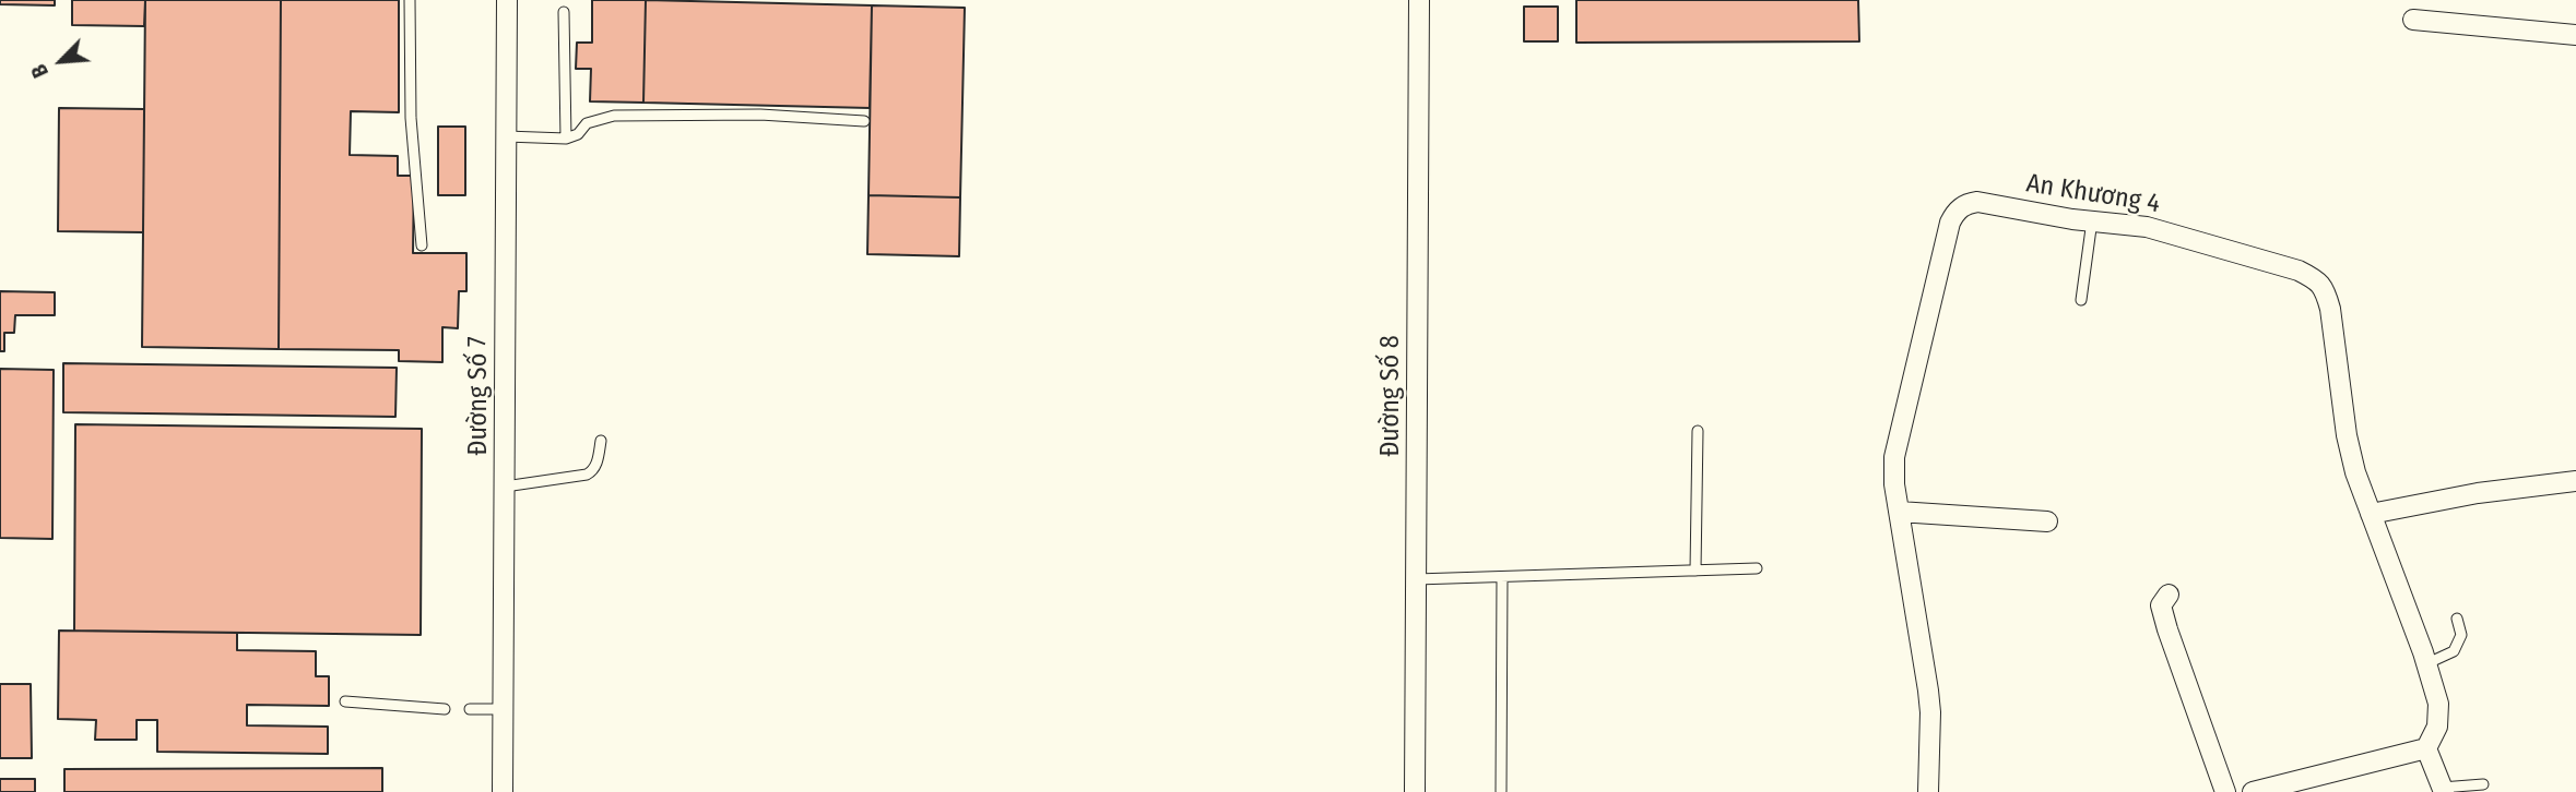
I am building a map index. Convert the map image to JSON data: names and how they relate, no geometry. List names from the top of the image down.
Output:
{
  "streets": {
    "street": ["An Khương 4", "Đường Số 7", "Đường Số 8"]
  },
  "north": "bottom left"
}
